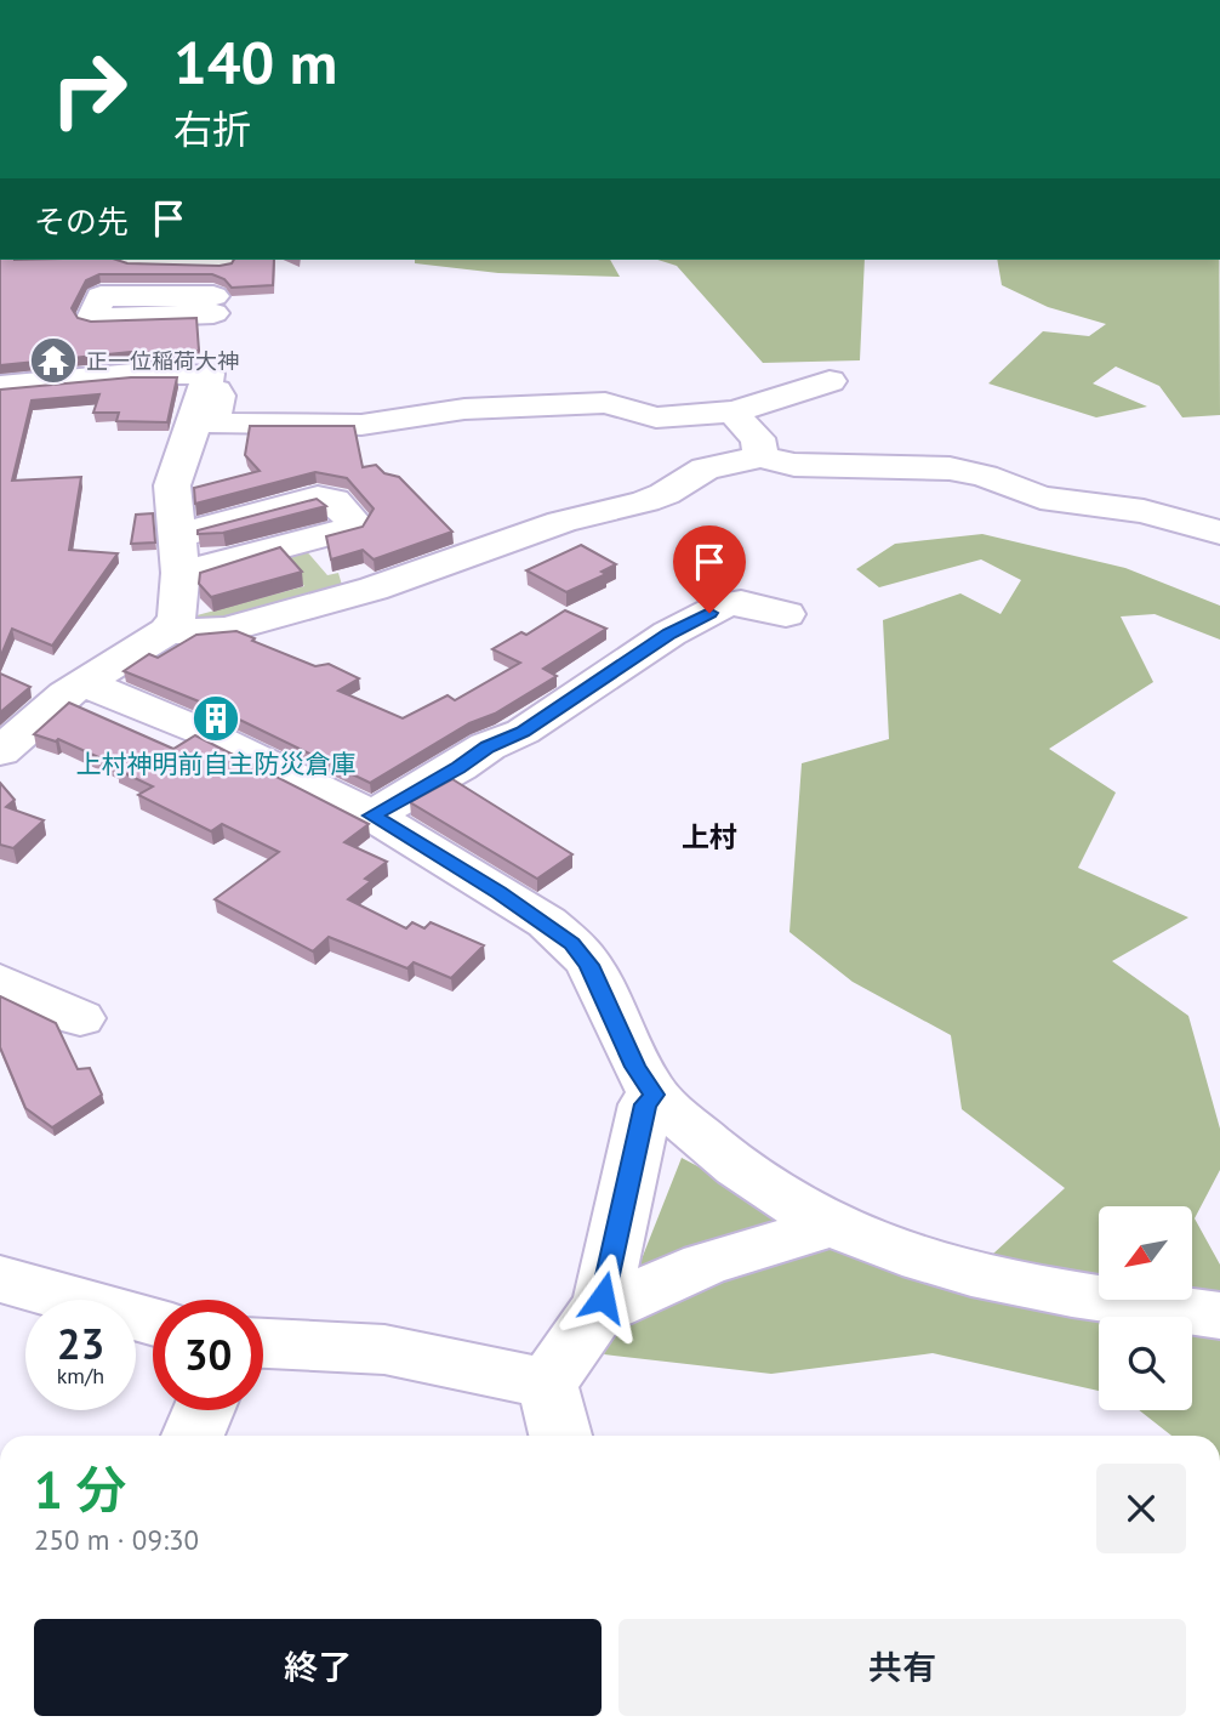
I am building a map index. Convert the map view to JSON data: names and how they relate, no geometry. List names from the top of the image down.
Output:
{
  "districts": ["上村"],
  "places": {
    "temple": ["正一位稲荷大神"],
    "building": ["上村神明前自主防災倉庫"]
  },
  "north": "bottom left",
  "page": {
    "turn": ["140 m", "右折"],
    "then": "その先",
    "speed": "23 km/h",
    "limit": "30",
    "heading": ["1 分", "250 m · 09:30"],
    "buttons": ["終了", "共有"]
  }
}
